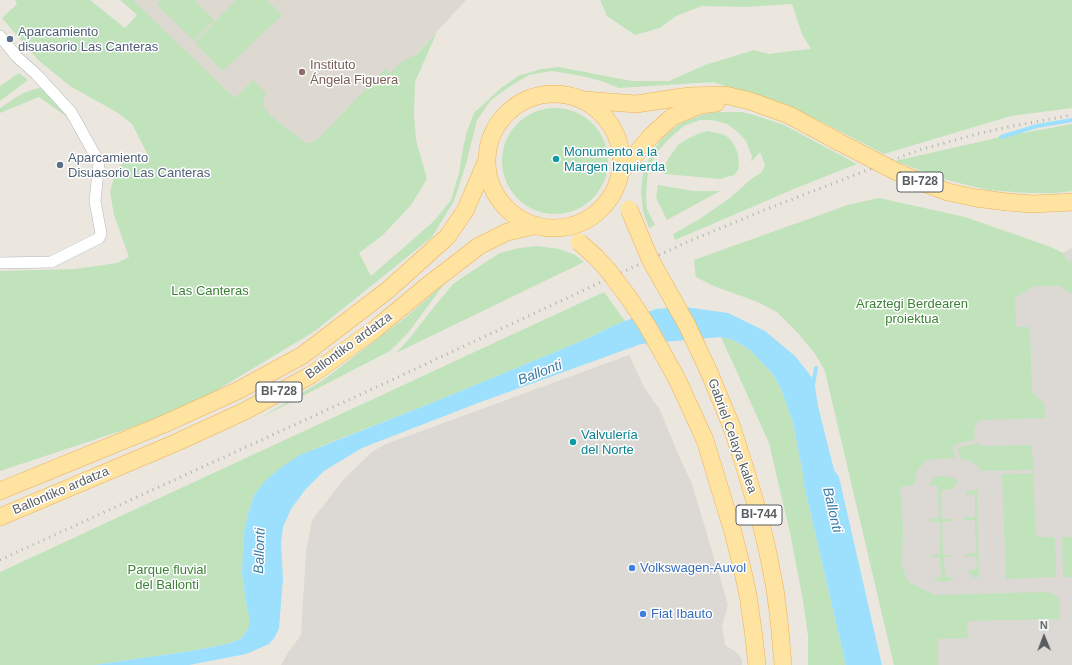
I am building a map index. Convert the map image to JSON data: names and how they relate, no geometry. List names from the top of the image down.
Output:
{
  "streets": {
    "main road": [
      "BI-728",
      "Ballontiko ardatza",
      "Gabriel Celaya kalea",
      "BI-744"
    ]
  },
  "crossings": [
    ["BI-728", "Ballontiko ardatza"],
    ["BI-728", "Gabriel Celaya kalea"],
    ["Ballontiko ardatza", "Gabriel Celaya kalea"]
  ],
  "water": ["Ballonti"],
  "parks": ["Las Canteras", "Araztegi Berdearen proiektua", "Parque fluvial del Ballonti"],
  "places": [
    "Aparcamiento disuasorio Las Canteras",
    "Instituto Ángela Figuera",
    "Monumento a la Margen Izquierda",
    "Aparcamiento Disuasorio Las Canteras",
    "Valvulería del Norte",
    "Volkswagen-Auvol",
    "Fiat Ibauto"
  ],
  "north": "top"
}
